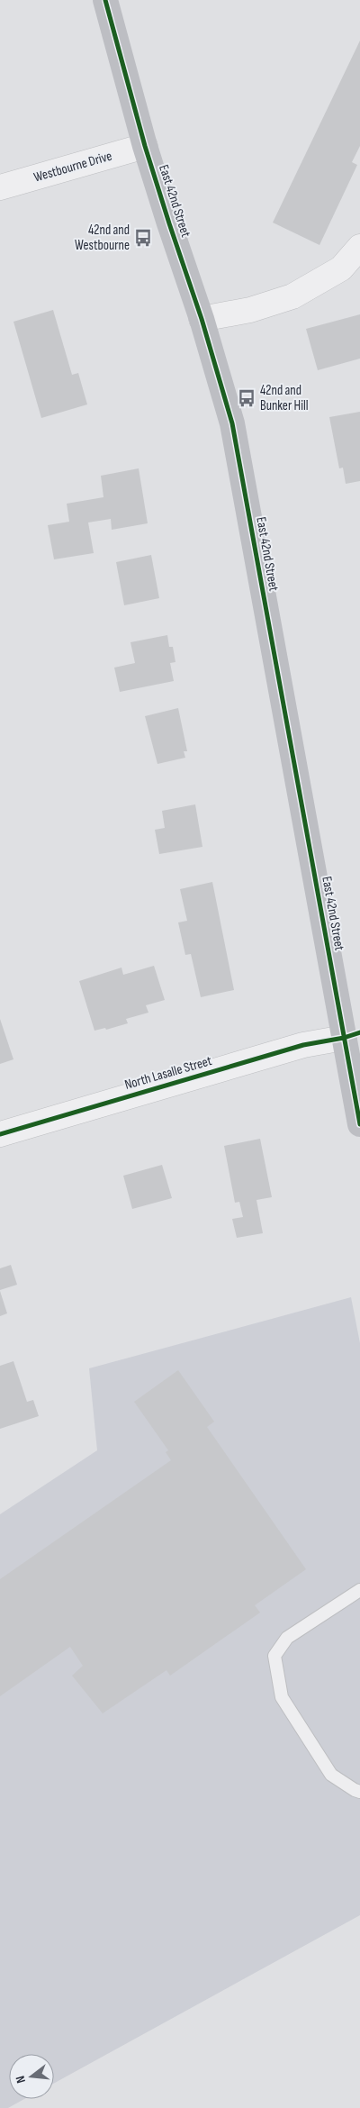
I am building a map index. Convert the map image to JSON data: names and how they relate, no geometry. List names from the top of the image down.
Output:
{
  "streets": {
    "street": ["Westbourne Drive", "East 42nd Street", "North Lasalle Street"]
  },
  "crossings": [
    ["Westbourne Drive", "East 42nd Street"],
    ["East 42nd Street", "North Lasalle Street"]
  ],
  "places": {
    "bus stop": ["42nd and Westbourne", "42nd and Bunker Hill"]
  },
  "north": "left"
}
